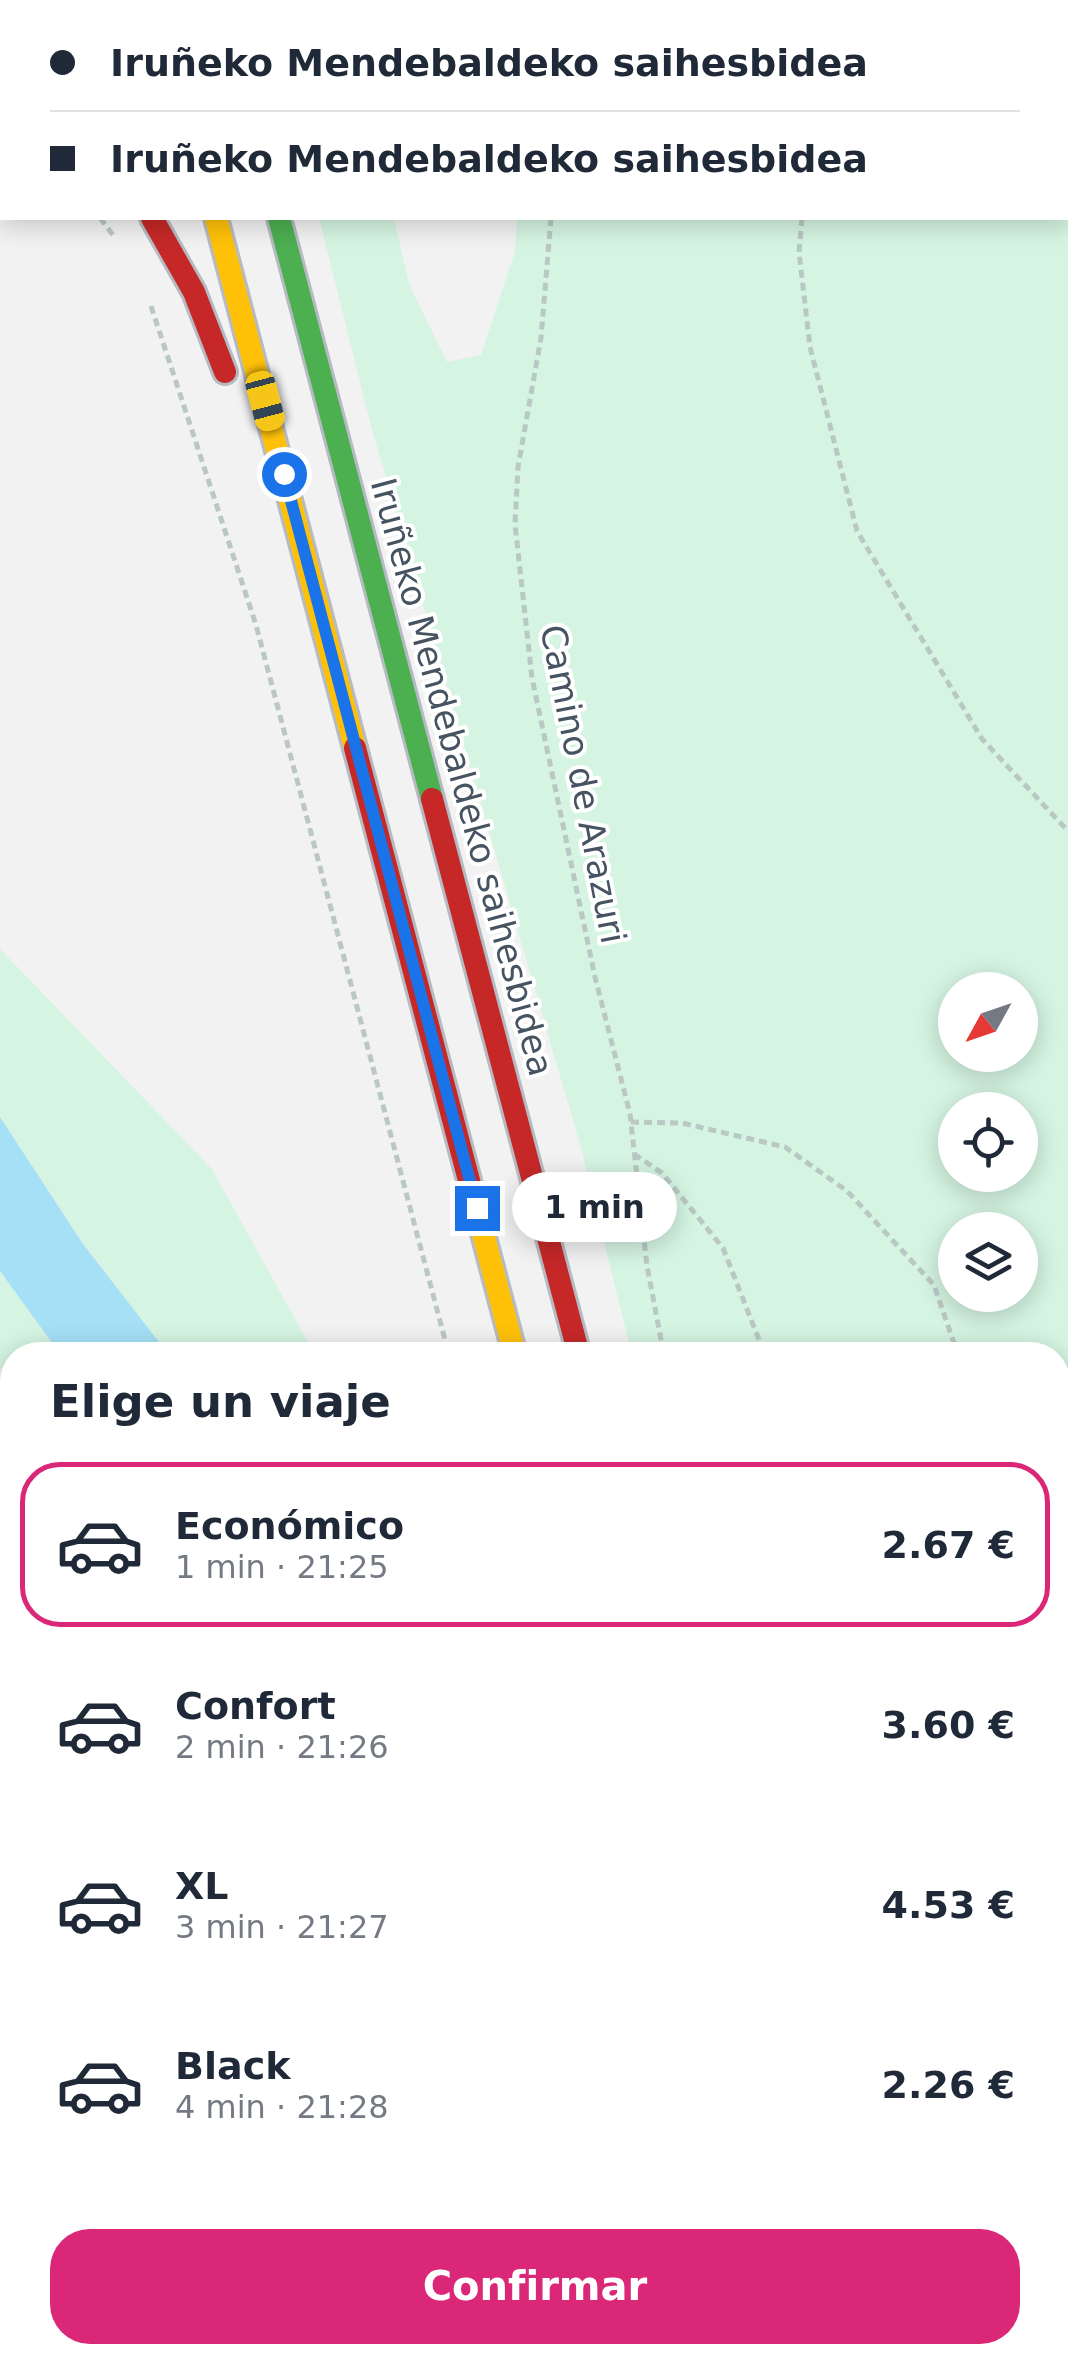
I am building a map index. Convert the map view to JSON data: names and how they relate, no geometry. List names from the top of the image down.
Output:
{
  "streets": {
    "highway": ["Iruñeko Mendebaldeko saihesbidea"],
    "path": ["Camino de Arazuri"]
  },
  "north": "bottom left",
  "page": {
    "banner": ["Iruñeko Mendebaldeko saihesbidea", "Iruñeko Mendebaldeko saihesbidea"],
    "bubble": "1 min",
    "heading": "Elige un viaje",
    "list": [
      {
        "name": "Económico",
        "note": "1 min · 21:25",
        "value": "2.67 €"
      },
      {
        "name": "Confort",
        "note": "2 min · 21:26",
        "value": "3.60 €"
      },
      {
        "name": "XL",
        "note": "3 min · 21:27",
        "value": "4.53 €"
      },
      {
        "name": "Black",
        "note": "4 min · 21:28",
        "value": "2.26 €"
      }
    ],
    "buttons": "Confirmar"
  }
}
